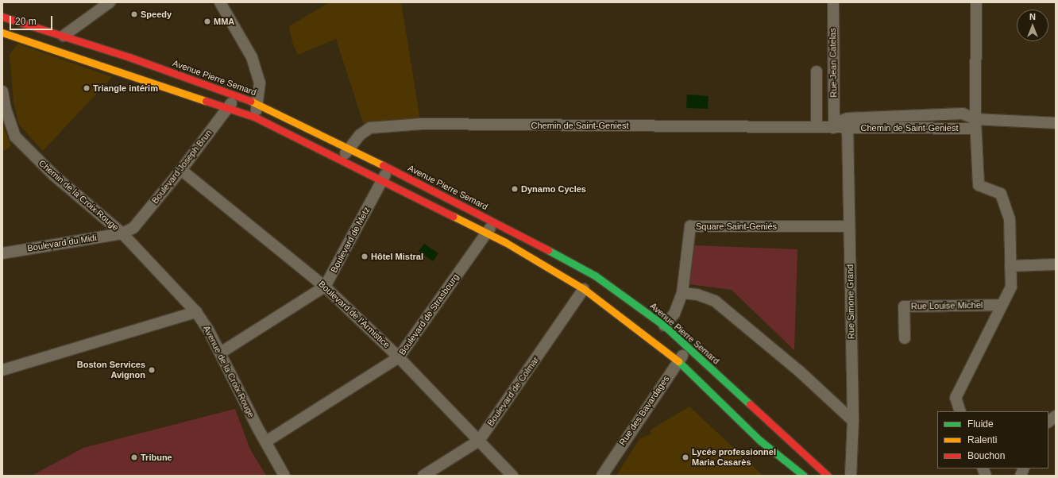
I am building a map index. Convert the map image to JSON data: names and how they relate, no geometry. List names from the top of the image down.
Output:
{
  "streets": {
    "main road": ["Avenue Pierre Semard"],
    "street": [
      "Rue Jean Catelas",
      "Chemin de Saint-Geniest",
      "Boulevard Joseph Brun",
      "Chemin de la Croix Rouge",
      "Square Saint-Geniés",
      "Boulevard de Metz",
      "Boulevard du Midi",
      "Rue Simone Grand",
      "Rue Louise Michel",
      "Boulevard de l'Armistice",
      "Boulevard de Strasbourg",
      "Avenue de la Croix Rouge",
      "Boulevard de Colmar",
      "Rue des Bavardages"
    ]
  },
  "crossings": [
    ["Rue Jean Catelas", "Chemin de Saint-Geniest"],
    ["Avenue Pierre Semard", "Chemin de Saint-Geniest"],
    ["Avenue Pierre Semard", "Boulevard Joseph Brun"],
    ["Avenue Pierre Semard", "Square Saint-Geniés"],
    ["Avenue Pierre Semard", "Boulevard de Metz"],
    ["Avenue Pierre Semard", "Boulevard de Strasbourg"],
    ["Avenue Pierre Semard", "Rue des Bavardages"],
    ["Chemin de Saint-Geniest", "Rue Simone Grand"],
    ["Boulevard Joseph Brun", "Chemin de la Croix Rouge"],
    ["Boulevard Joseph Brun", "Boulevard du Midi"],
    ["Boulevard Joseph Brun", "Boulevard de l'Armistice"],
    ["Boulevard Joseph Brun", "Avenue de la Croix Rouge"],
    ["Chemin de la Croix Rouge", "Boulevard du Midi"],
    ["Chemin de la Croix Rouge", "Avenue de la Croix Rouge"],
    ["Square Saint-Geniés", "Rue Simone Grand"],
    ["Boulevard de Metz", "Boulevard de l'Armistice"],
    ["Boulevard du Midi", "Avenue de la Croix Rouge"],
    ["Boulevard de l'Armistice", "Boulevard de Strasbourg"],
    ["Boulevard de l'Armistice", "Boulevard de Colmar"],
    ["Boulevard de Strasbourg", "Avenue de la Croix Rouge"]
  ],
  "places": [
    "Speedy",
    "MMA",
    "Triangle intérim",
    "Dynamo Cycles",
    "Hôtel Mistral",
    "Boston Services Avignon",
    "Tribune",
    "Lycée professionnel Maria Casarès"
  ],
  "legend": ["Fluide", "Ralenti", "Bouchon"],
  "scale_bar": "20 m",
  "north": "top"
}
